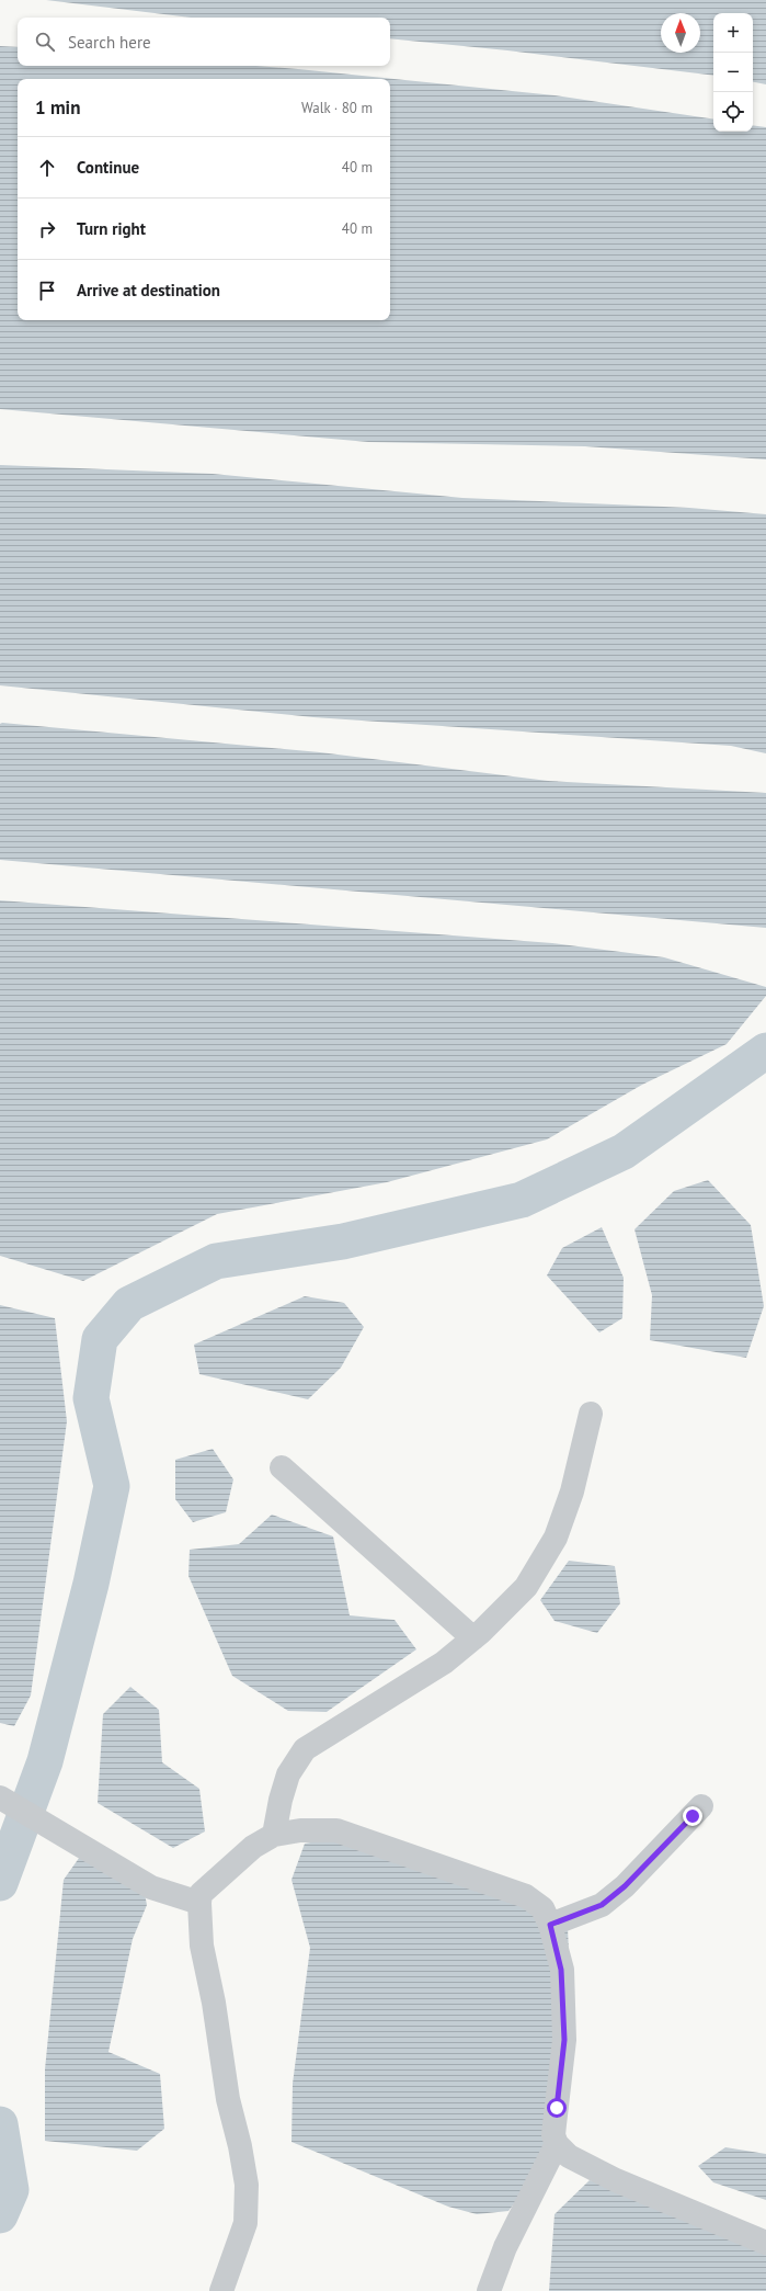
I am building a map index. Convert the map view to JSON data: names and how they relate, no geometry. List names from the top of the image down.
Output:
{
  "north": "top",
  "page": {
    "map_buttons": ["+", "−"],
    "search": "Search here",
    "heading": ["1 min", "Walk · 80 m"],
    "list": [
      ["Continue", "40 m"],
      ["Turn right", "40 m"],
      "Arrive at destination"
    ]
  }
}
